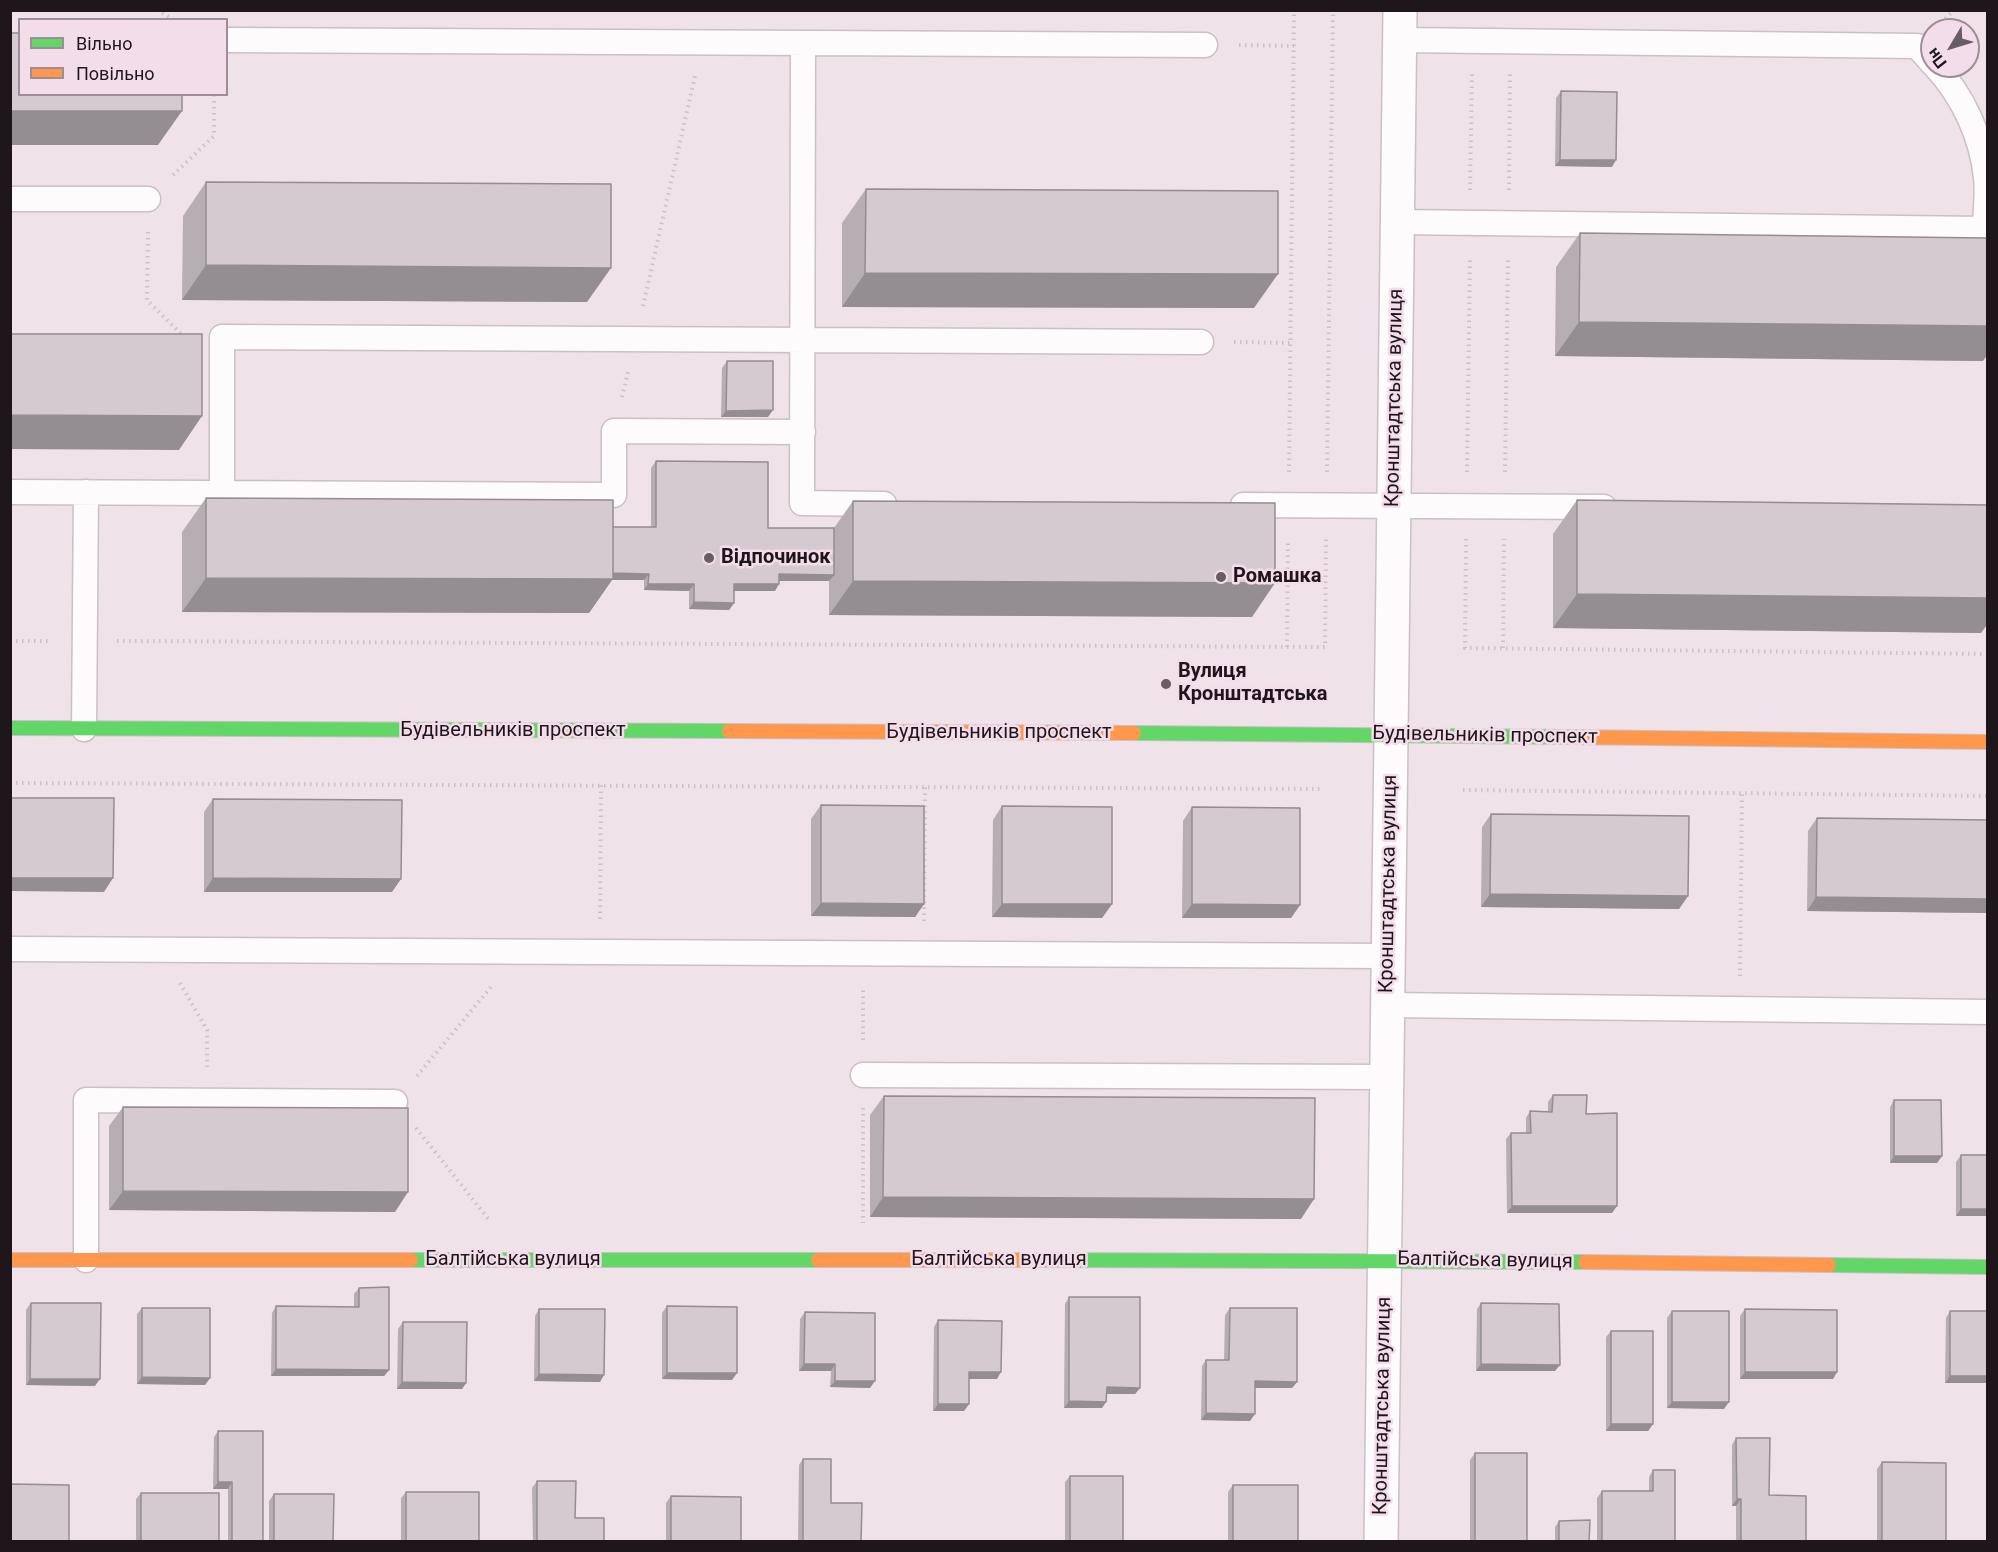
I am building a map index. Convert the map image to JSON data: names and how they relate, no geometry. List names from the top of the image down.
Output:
{
  "streets": {
    "street": ["Кронштадтська вулиця", "Будівельників проспект", "Балтійська вулиця"]
  },
  "crossings": [
    ["Кронштадтська вулиця", "Будівельників проспект"],
    ["Кронштадтська вулиця", "Балтійська вулиця"]
  ],
  "places": ["Відпочинок", "Ромашка", "Вулиця Кронштадтська"],
  "legend": ["Вільно", "Повільно"],
  "north": "bottom left"
}
